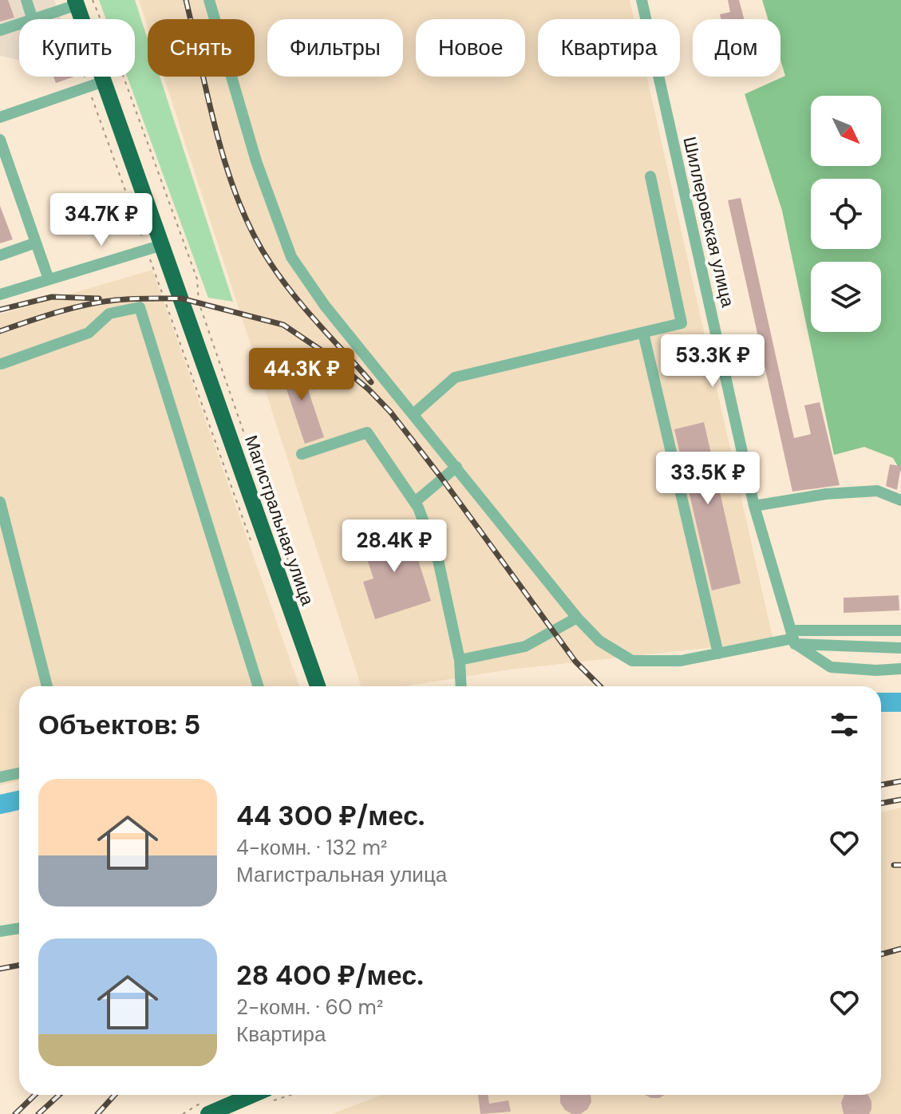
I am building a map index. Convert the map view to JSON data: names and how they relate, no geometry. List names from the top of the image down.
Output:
{
  "streets": {
    "highway": ["Магистральная улица"],
    "street": ["Шиллеровская улица"]
  },
  "north": "bottom right",
  "page": {
    "chip": [
      "Купить",
      "Снять",
      "Фильтры",
      "Новое",
      "Квартира",
      "Дом"
    ],
    "price": [
      "34.7K ₽",
      "53.3K ₽",
      "44.3K ₽",
      "33.5K ₽",
      "28.4K ₽"
    ],
    "heading": "Объектов: 5",
    "list": [
      {
        "name": "44 300 ₽/мес.",
        "note": "4-комн. · 132 m² · Магистральная улица"
      },
      {
        "name": "28 400 ₽/мес.",
        "note": "2-комн. · 60 m² · Квартира"
      }
    ]
  }
}
